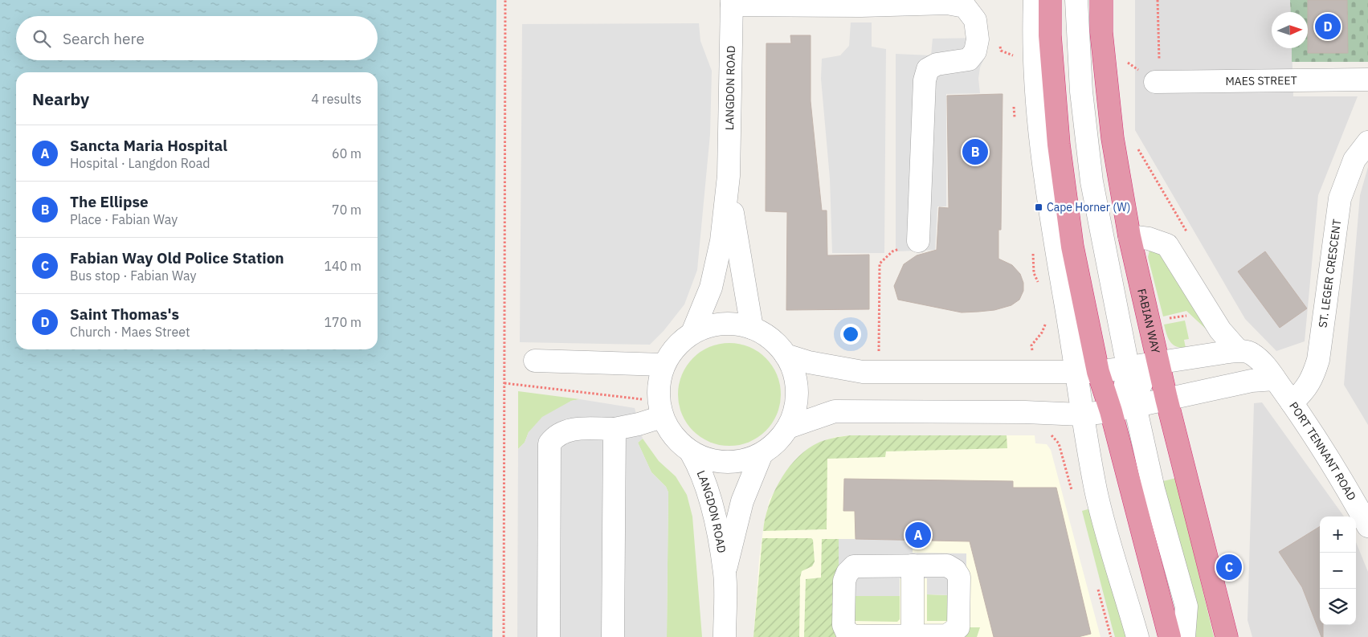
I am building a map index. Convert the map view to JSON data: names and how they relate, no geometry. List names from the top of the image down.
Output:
{
  "streets": {
    "highway": ["FABIAN WAY"],
    "street": [
      "MAES STREET",
      "LANGDON ROAD",
      "ST. LEGER CRESCENT",
      "PORT TENNANT ROAD"
    ]
  },
  "crossings": [
    ["ST. LEGER CRESCENT", "PORT TENNANT ROAD"],
    ["FABIAN WAY", "PORT TENNANT ROAD"]
  ],
  "places": {
    "transit": ["Cape Horner (W)"]
  },
  "north": "right",
  "page": {
    "pins": [
      "D",
      "B",
      "A",
      "C"
    ],
    "search": "Search here",
    "heading": ["Nearby", "4 results"],
    "list": [
      {
        "mark": "A",
        "name": "Sancta Maria Hospital",
        "note": "Hospital · Langdon Road",
        "value": "60 m"
      },
      {
        "mark": "B",
        "name": "The Ellipse",
        "note": "Place · Fabian Way",
        "value": "70 m"
      },
      {
        "mark": "C",
        "name": "Fabian Way Old Police Station",
        "note": "Bus stop · Fabian Way",
        "value": "140 m"
      },
      {
        "mark": "D",
        "name": "Saint Thomas's",
        "note": "Church · Maes Street",
        "value": "170 m"
      }
    ],
    "map_buttons": ["+", "−"]
  }
}
